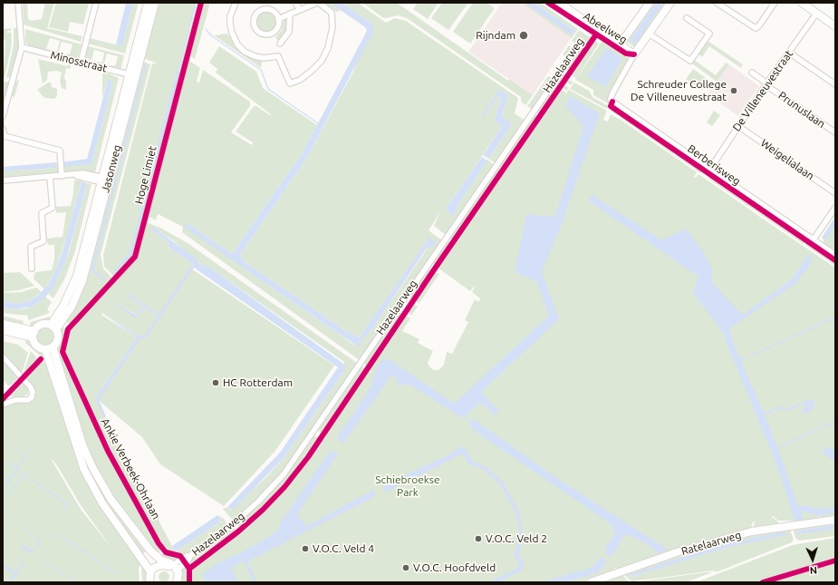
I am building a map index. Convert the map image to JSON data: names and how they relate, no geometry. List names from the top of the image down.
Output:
{
  "streets": {
    "street": [
      "Abeelweg",
      "Minosstraat",
      "Hazelaarweg",
      "De Villeneuvestraat",
      "Prunuslaan",
      "Weigelialaan",
      "Berberisweg",
      "Jasonweg",
      "Hoge Limiet",
      "Ratelaarweg"
    ],
    "cycle path": ["Ankie Verbeek-Ohrlaan"]
  },
  "crossings": [
    ["Abeelweg", "Berberisweg"],
    ["Minosstraat", "Jasonweg"],
    ["De Villeneuvestraat", "Prunuslaan"],
    ["De Villeneuvestraat", "Weigelialaan"],
    ["De Villeneuvestraat", "Berberisweg"]
  ],
  "parks": ["Schiebroekse Park"],
  "places": [
    "Rijndam",
    "Schreuder College De Villeneuvestraat",
    "HC Rotterdam",
    "V.O.C. Veld 2",
    "V.O.C. Veld 4",
    "V.O.C. Hoofdveld"
  ],
  "north": "bottom"
}
